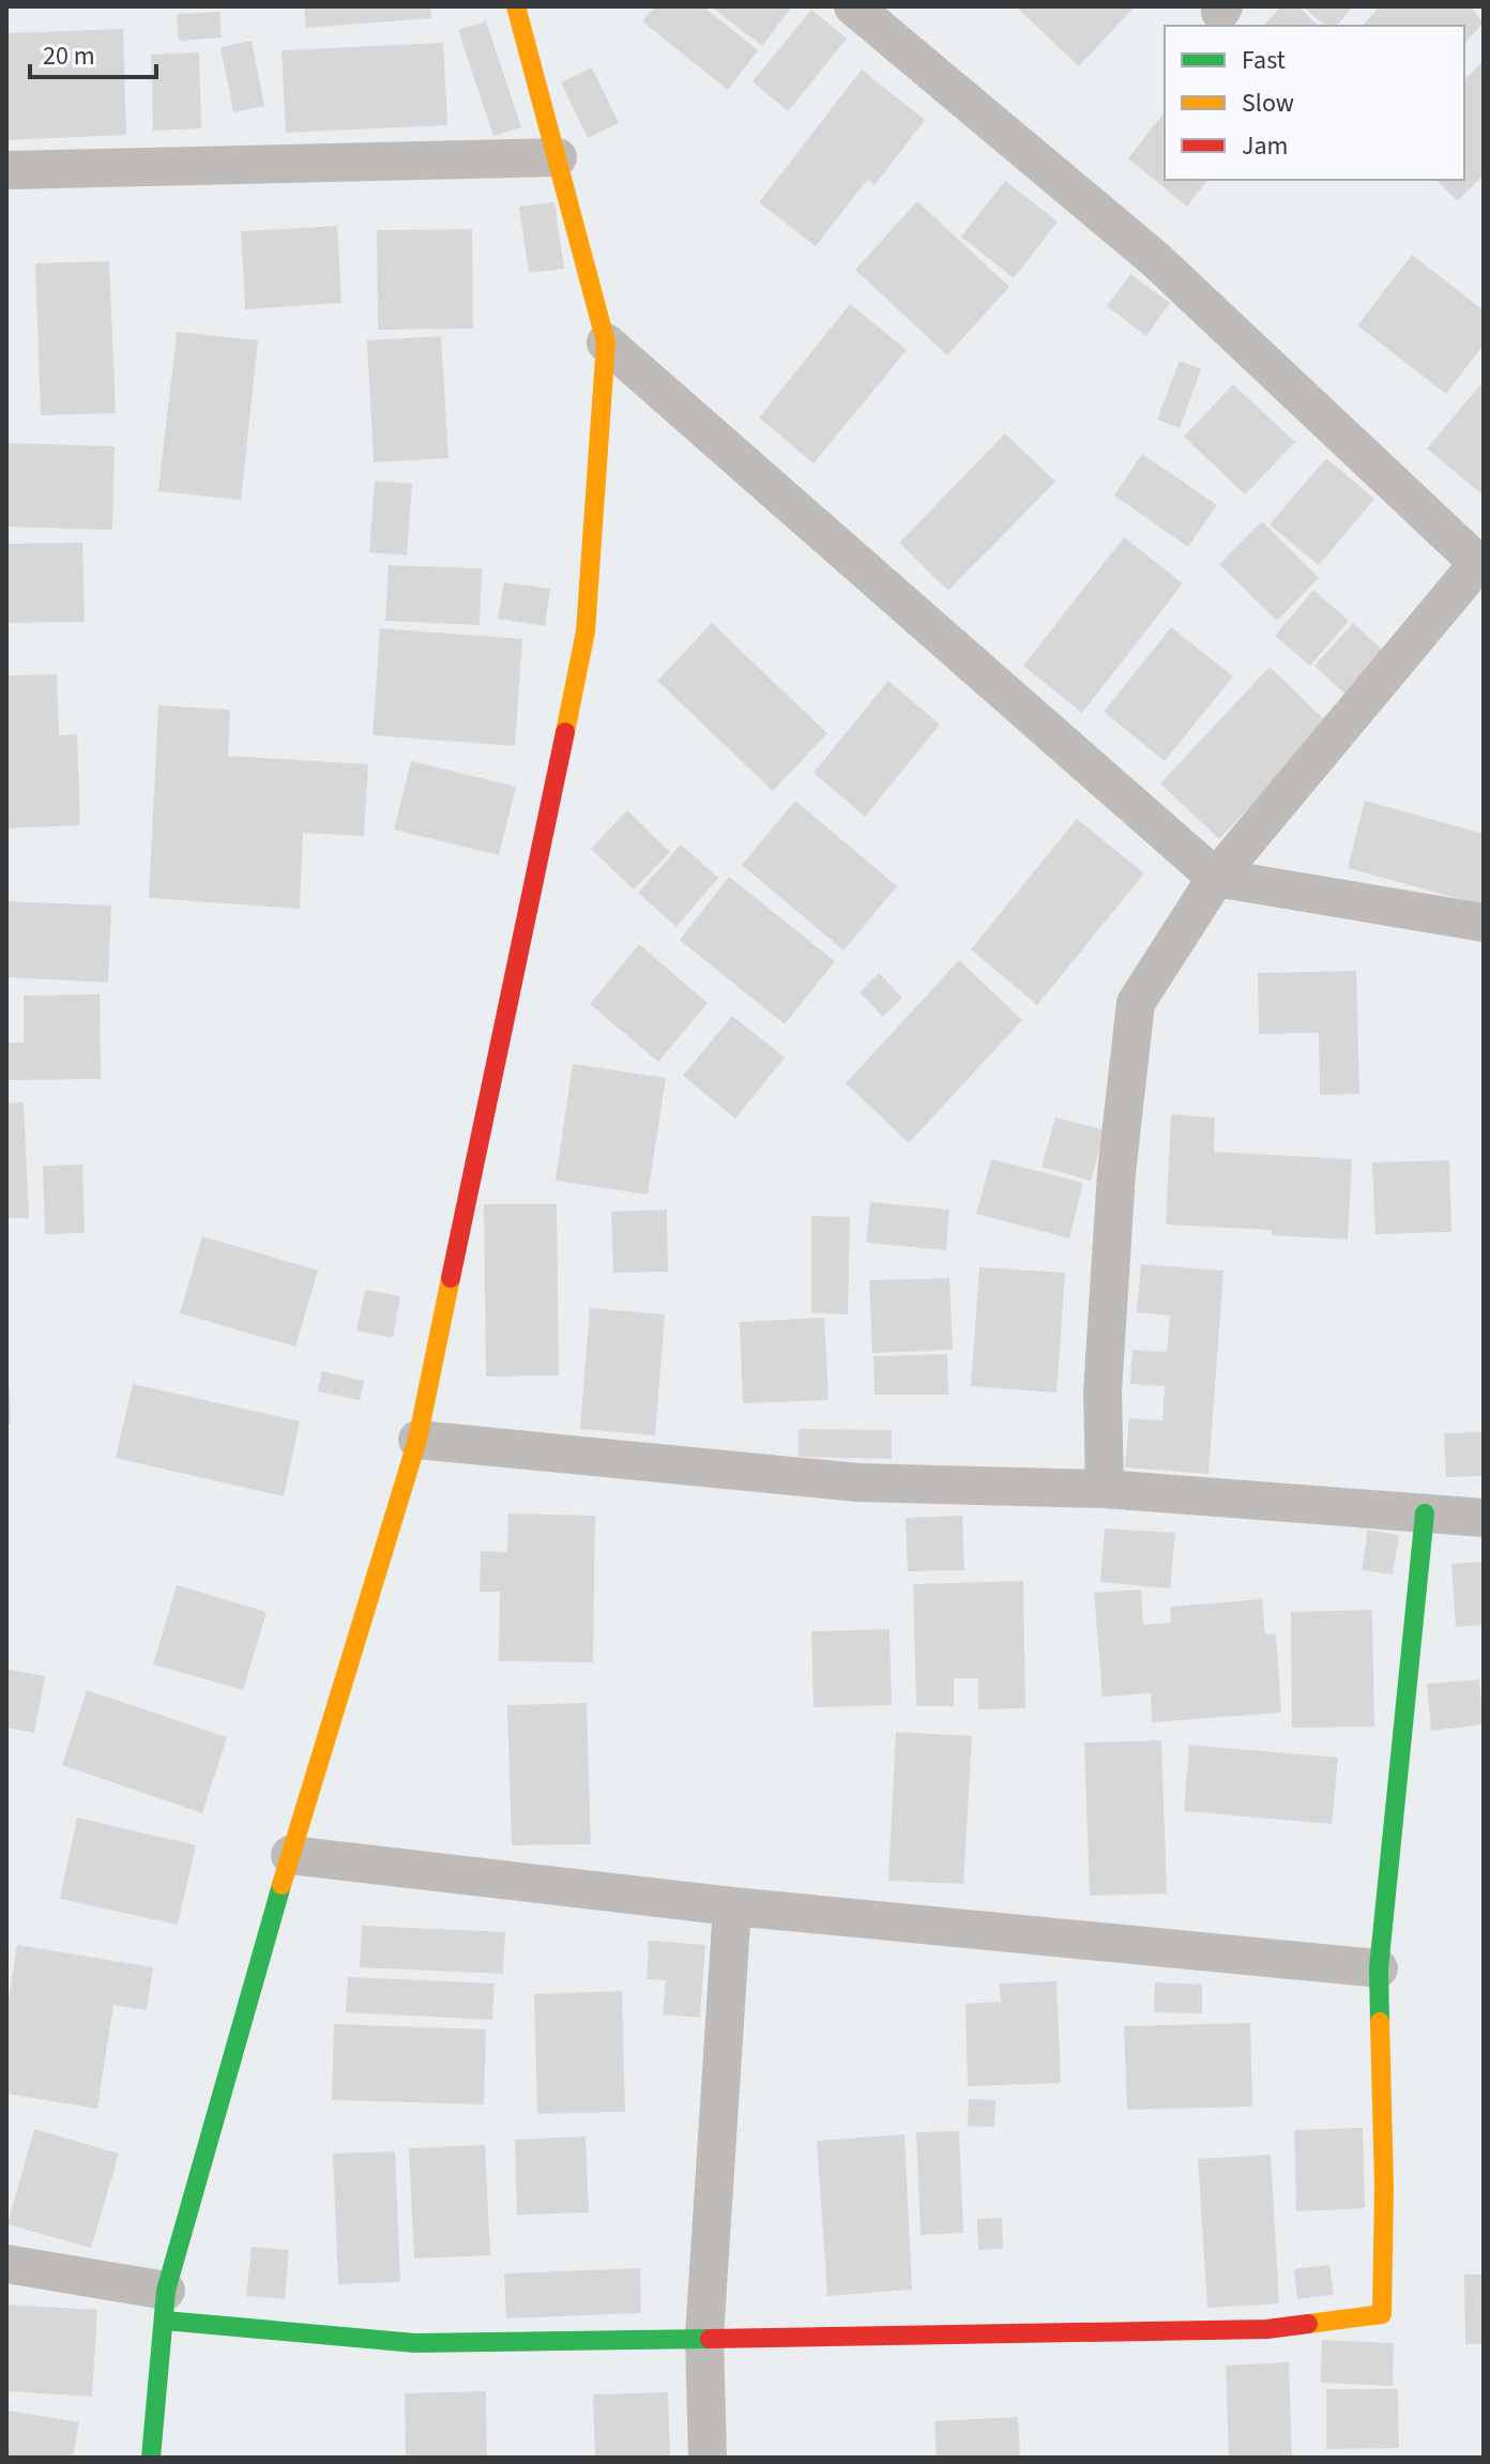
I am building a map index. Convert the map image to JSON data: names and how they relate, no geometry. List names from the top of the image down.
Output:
{
  "legend": ["Fast", "Slow", "Jam"],
  "scale_bar": "20 m"
}
